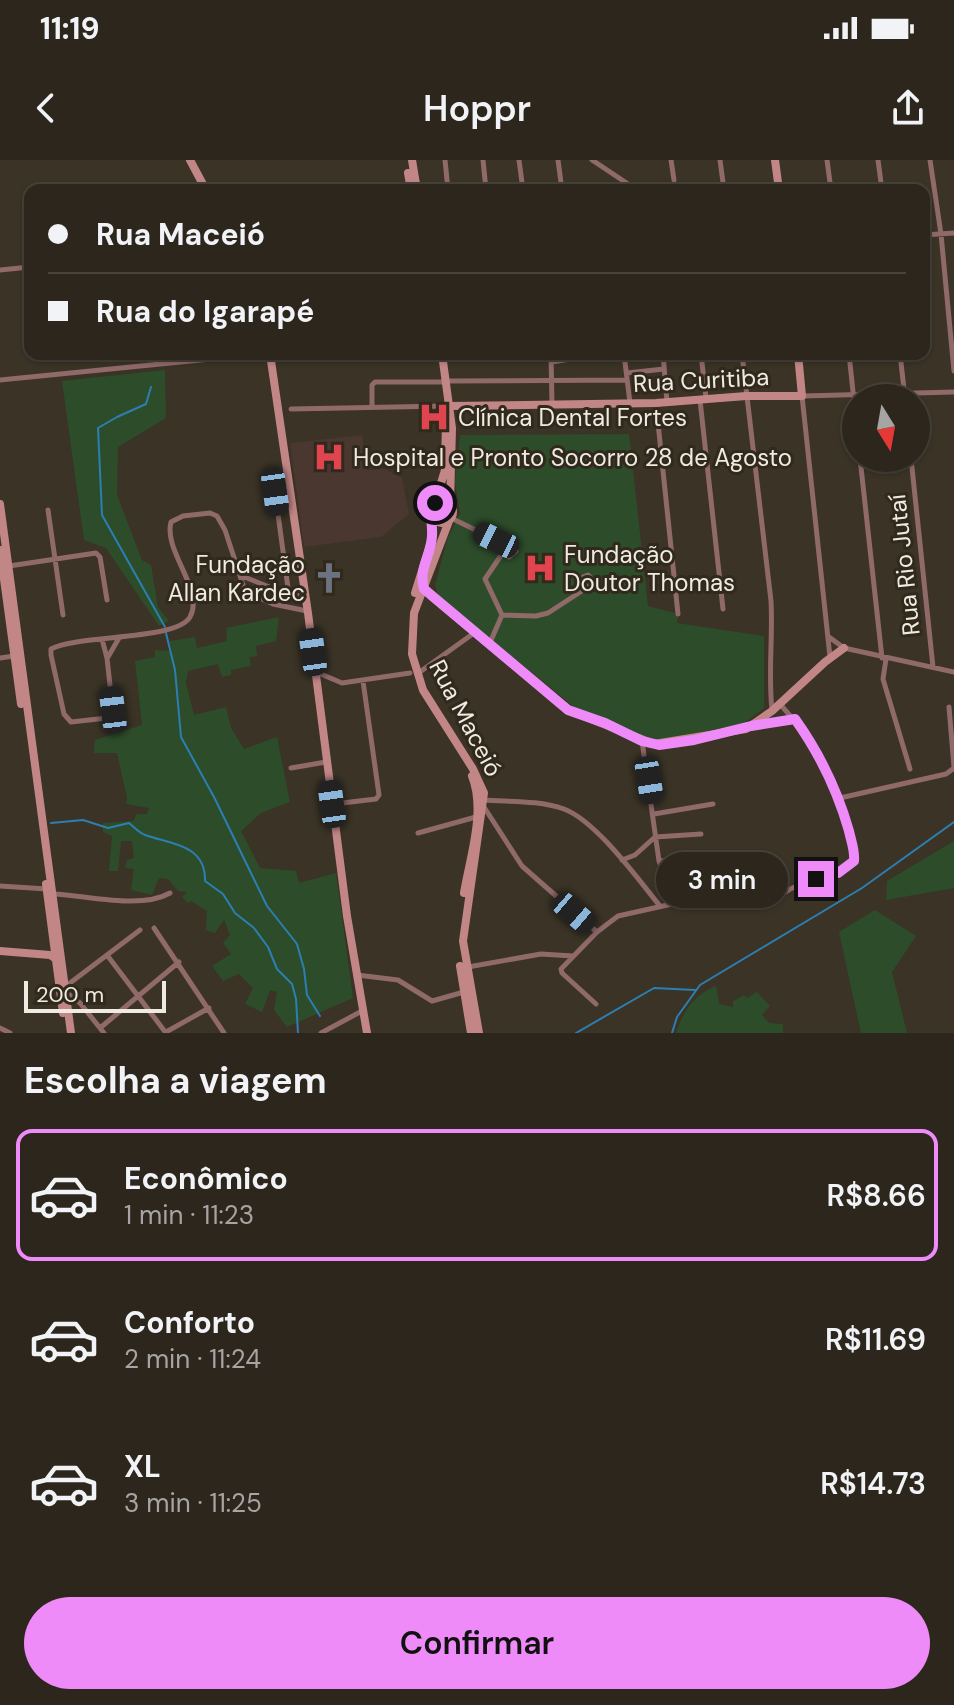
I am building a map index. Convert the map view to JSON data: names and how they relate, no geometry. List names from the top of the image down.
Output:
{
  "streets": {
    "main road": ["Rua Curitiba", "Rua Maceió"],
    "street": ["Rua Rio Jutaí"]
  },
  "places": {
    "hospital": ["Clínica Dental Fortes", "Hospital e Pronto Socorro 28 de Agosto", "Fundação Doutor Thomas"],
    "church": ["Fundação Allan Kardec"]
  },
  "scale_bar": "200 m",
  "north": "bottom",
  "page": {
    "status": "11:19",
    "header": "Hoppr",
    "banner": ["Rua Maceió", "Rua do Igarapé"],
    "bubble": "3 min",
    "scale": "200 m",
    "heading": "Escolha a viagem",
    "list": [
      {
        "name": "Econômico",
        "note": "1 min · 11:23",
        "value": "R$8.66"
      },
      {
        "name": "Conforto",
        "note": "2 min · 11:24",
        "value": "R$11.69"
      },
      {
        "name": "XL",
        "note": "3 min · 11:25",
        "value": "R$14.73"
      }
    ],
    "buttons": "Confirmar"
  }
}
